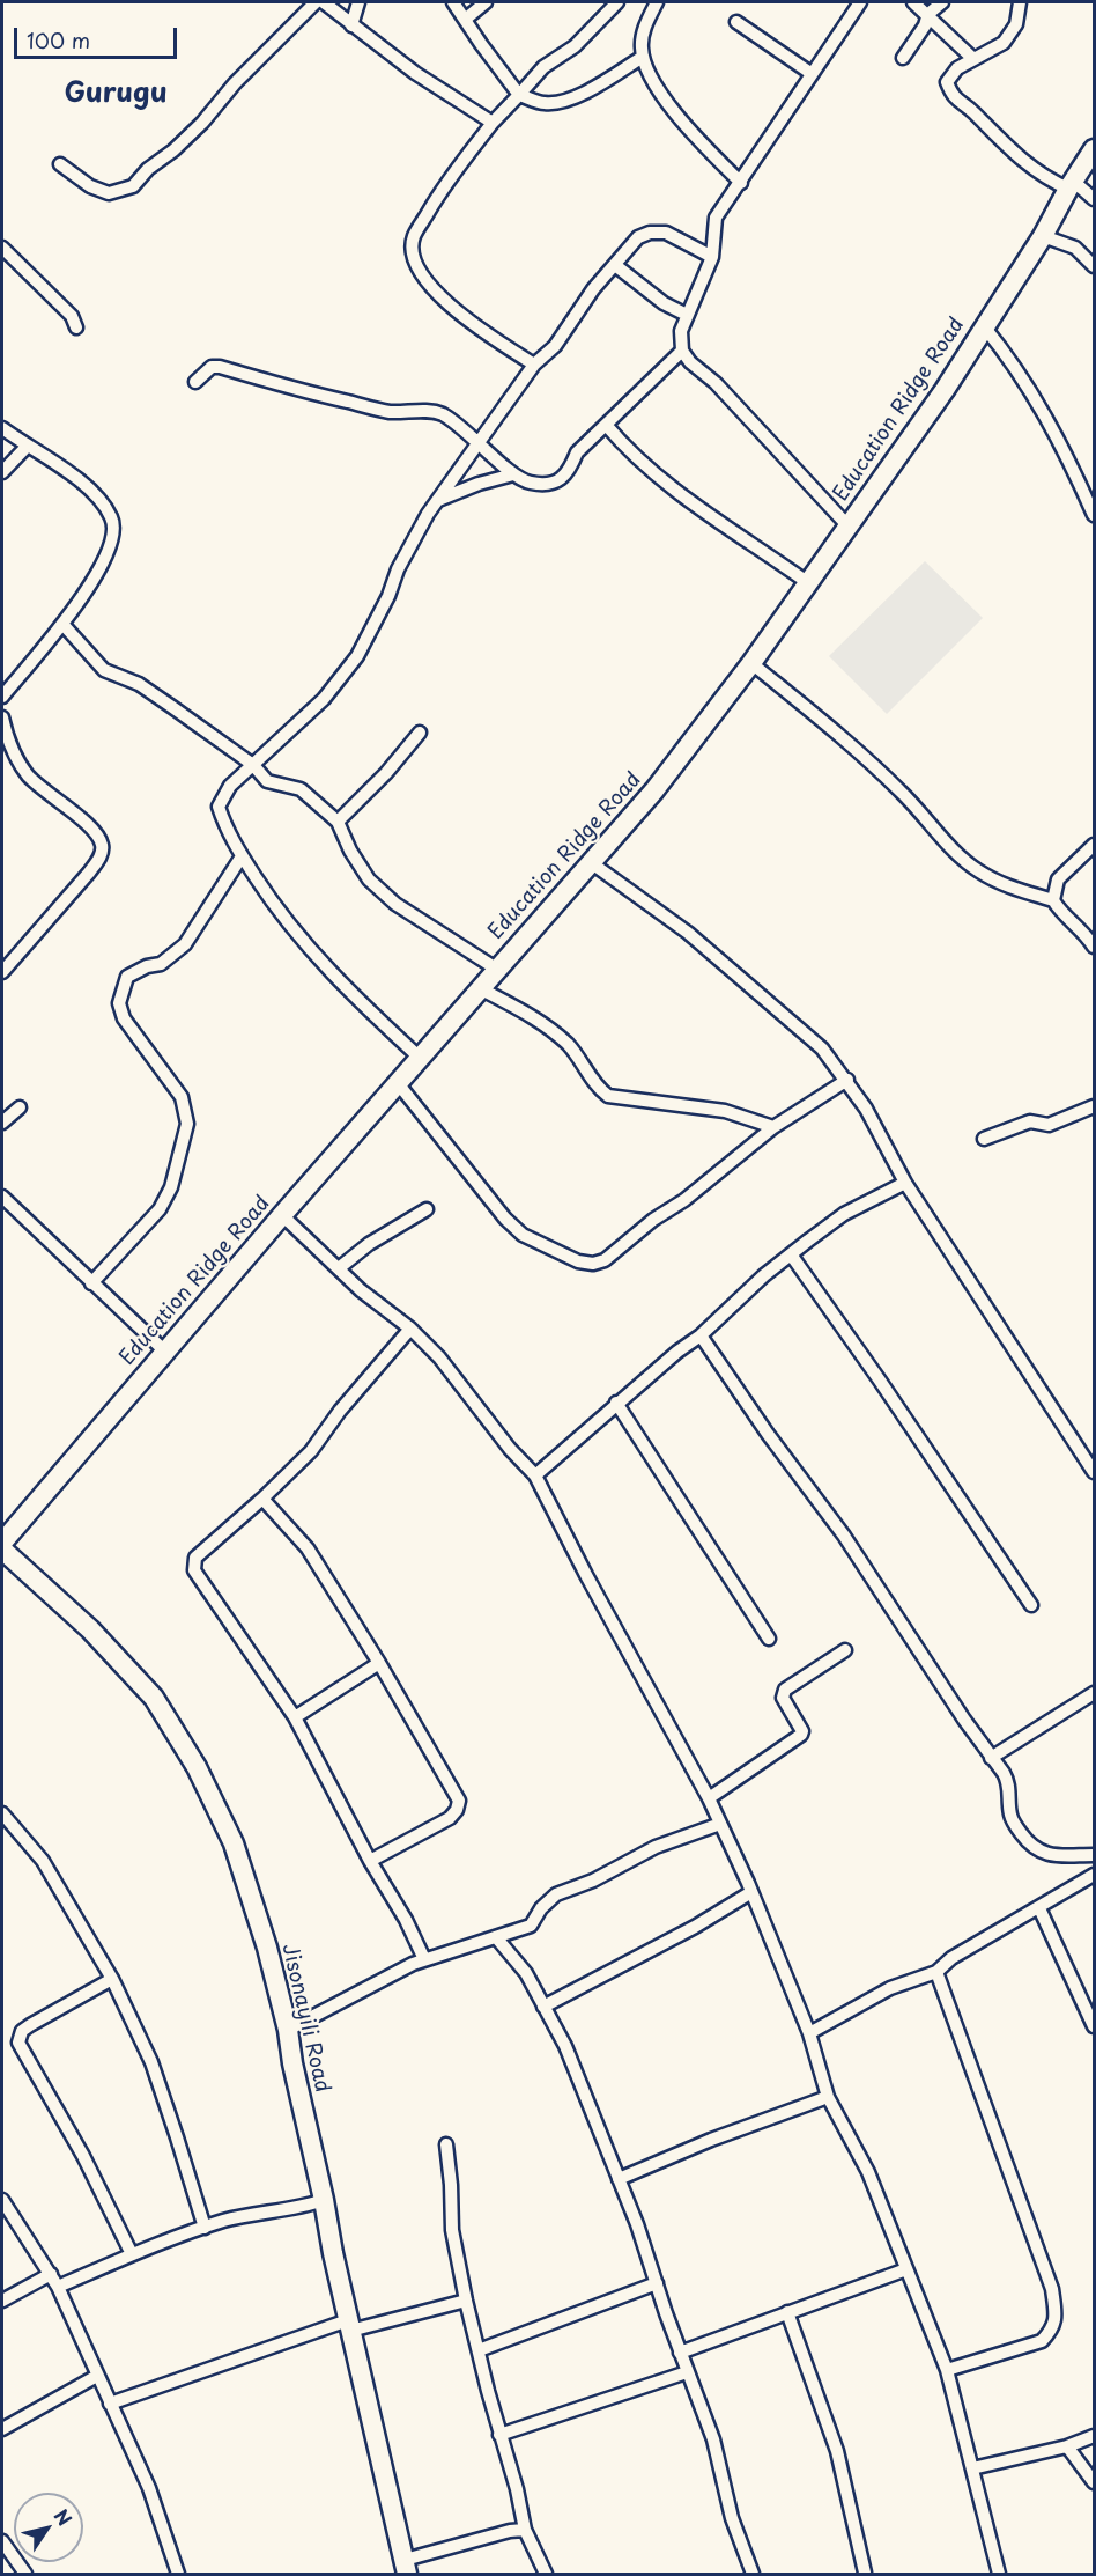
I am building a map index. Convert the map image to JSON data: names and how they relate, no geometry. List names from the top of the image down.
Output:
{
  "streets": {
    "main road": ["Education Ridge Road", "Jisonayili Road"]
  },
  "districts": ["Gurugu"],
  "scale_bar": "100 m",
  "north": "top right"
}
